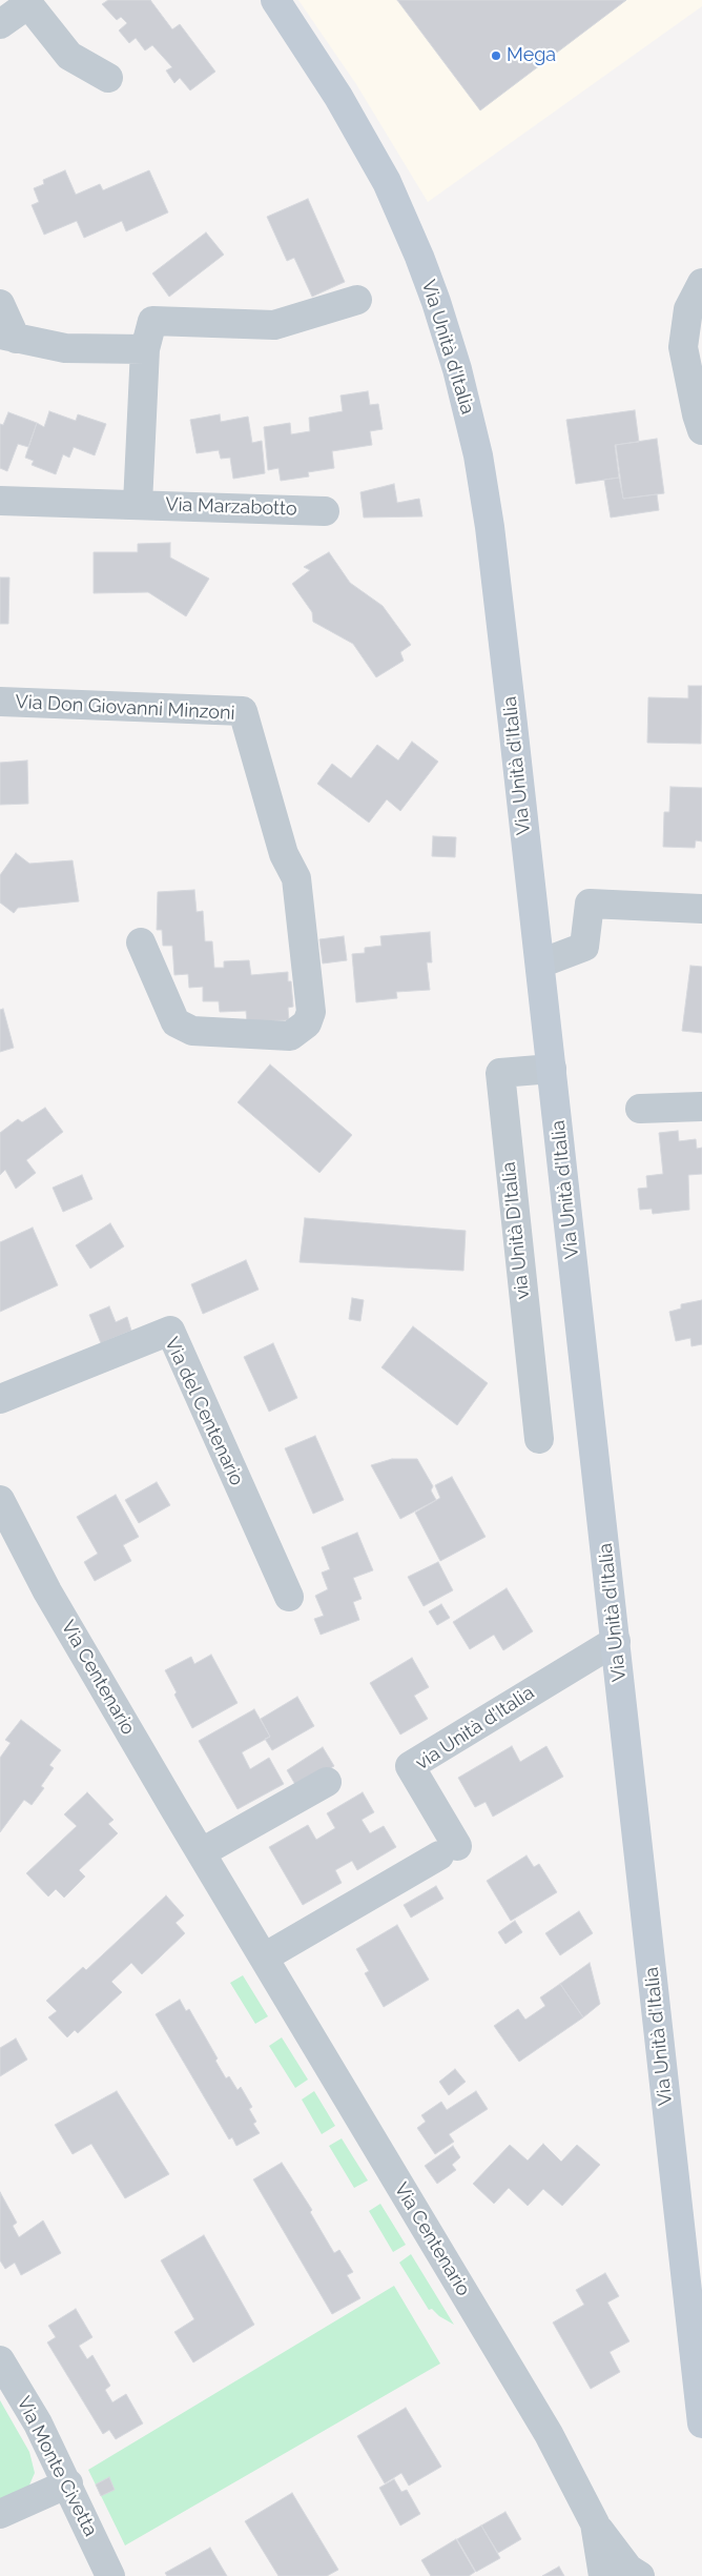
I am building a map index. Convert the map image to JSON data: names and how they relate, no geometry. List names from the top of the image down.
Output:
{
  "streets": {
    "street": [
      "Via Unità d'Italia",
      "Via Marzabotto",
      "Via Don Giovanni Minzoni",
      "via Unità D'Italia",
      "Via del Centenario",
      "Via Centenario",
      "via Unità d'Italia",
      "Via Monte Civetta"
    ]
  },
  "crossings": [
    ["Via Unità d'Italia", "via Unità D'Italia"],
    ["Via Unità d'Italia", "via Unità d'Italia"],
    ["Via Centenario", "via Unità d'Italia"]
  ],
  "places": ["Mega"]
}
